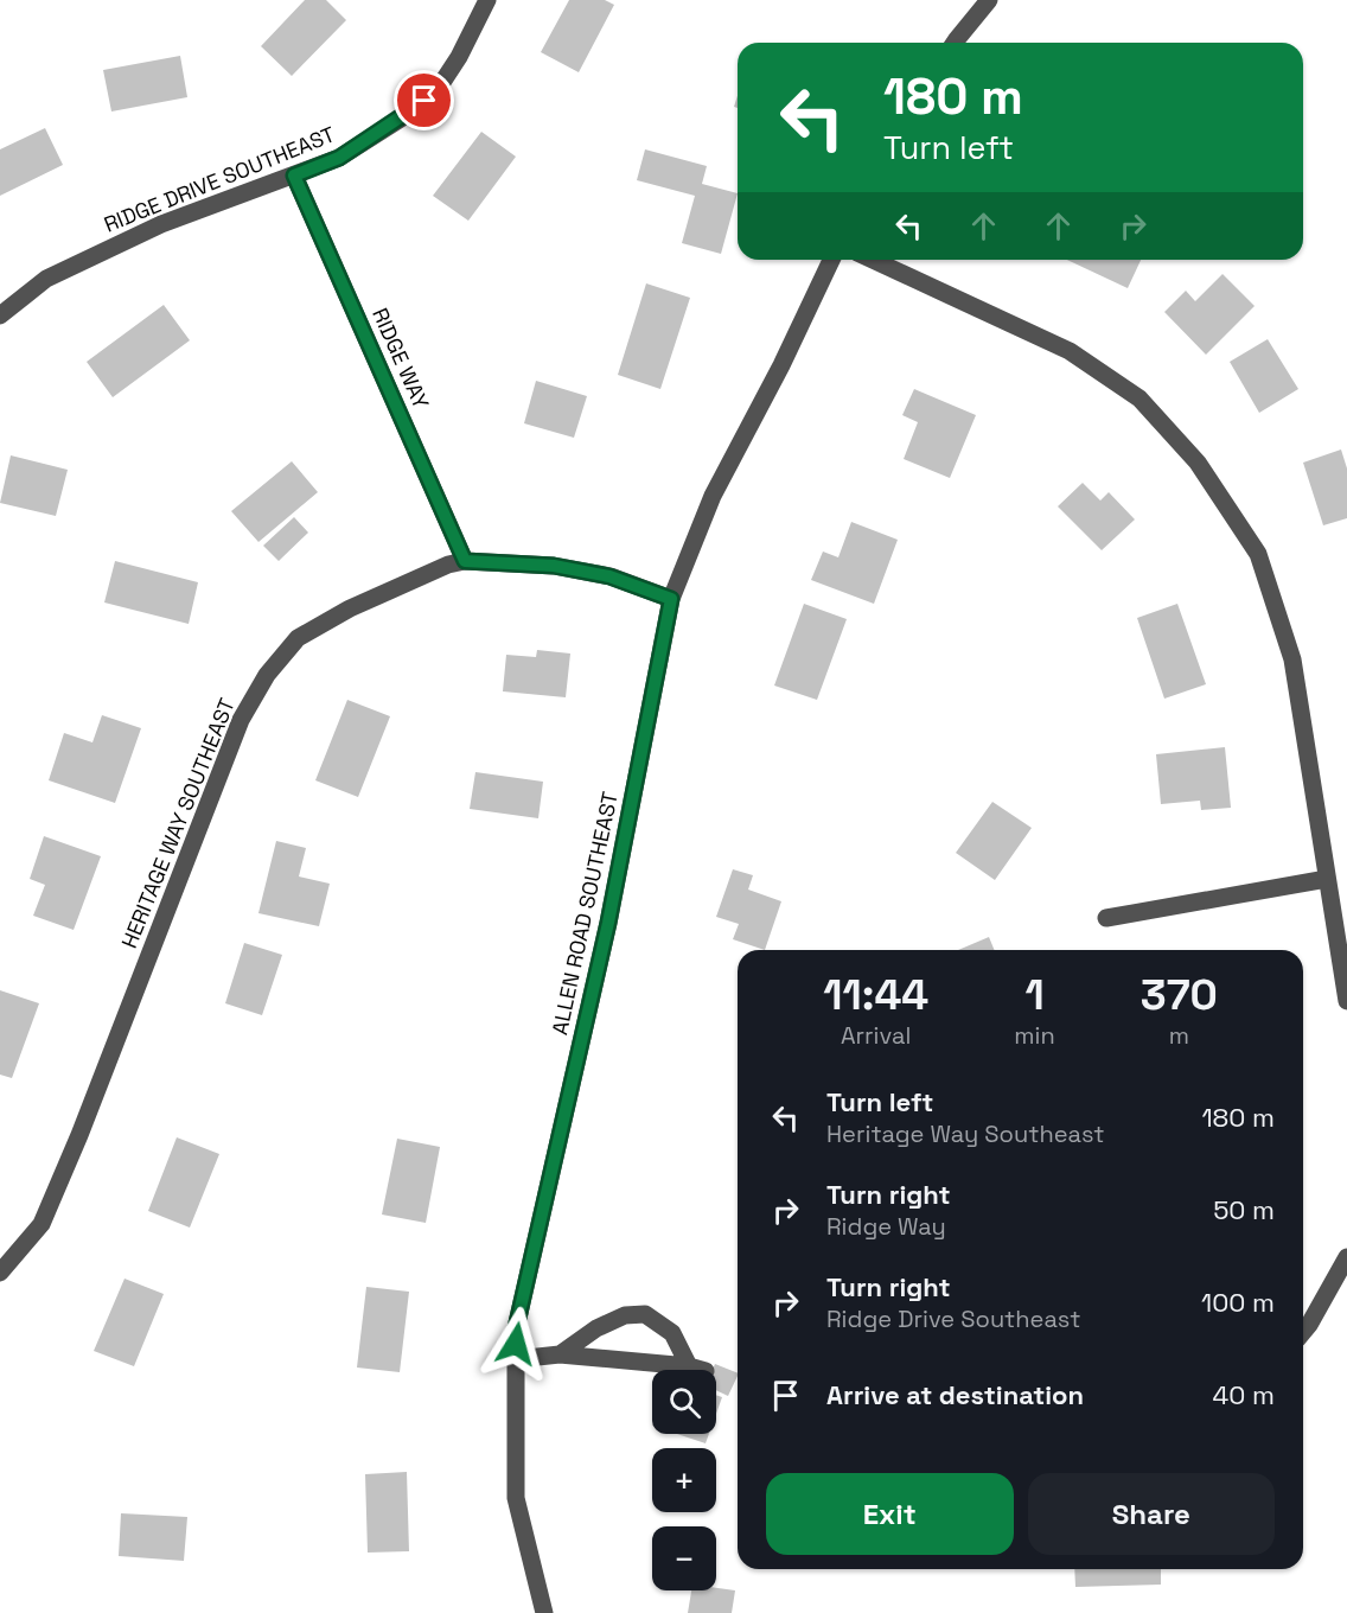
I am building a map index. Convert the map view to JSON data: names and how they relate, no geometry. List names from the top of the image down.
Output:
{
  "streets": {
    "street": [
      "RIDGE DRIVE SOUTHEAST",
      "RIDGE WAY",
      "HERITAGE WAY SOUTHEAST",
      "ALLEN ROAD SOUTHEAST"
    ]
  },
  "crossings": [
    ["RIDGE DRIVE SOUTHEAST", "RIDGE WAY"],
    ["RIDGE WAY", "HERITAGE WAY SOUTHEAST"],
    ["HERITAGE WAY SOUTHEAST", "ALLEN ROAD SOUTHEAST"]
  ],
  "page": {
    "turn": ["180 m", "Turn left"],
    "eta": [
      "11:44",
      "Arrival",
      "1",
      "min",
      "370",
      "m"
    ],
    "list": [
      {
        "name": "Turn left",
        "note": "Heritage Way Southeast",
        "value": "180 m"
      },
      {
        "name": "Turn right",
        "note": "Ridge Way",
        "value": "50 m"
      },
      {
        "name": "Turn right",
        "note": "Ridge Drive Southeast",
        "value": "100 m"
      },
      {
        "name": "Arrive at destination",
        "value": "40 m"
      }
    ],
    "map_buttons": ["+", "−"],
    "buttons": ["Exit", "Share"]
  }
}
